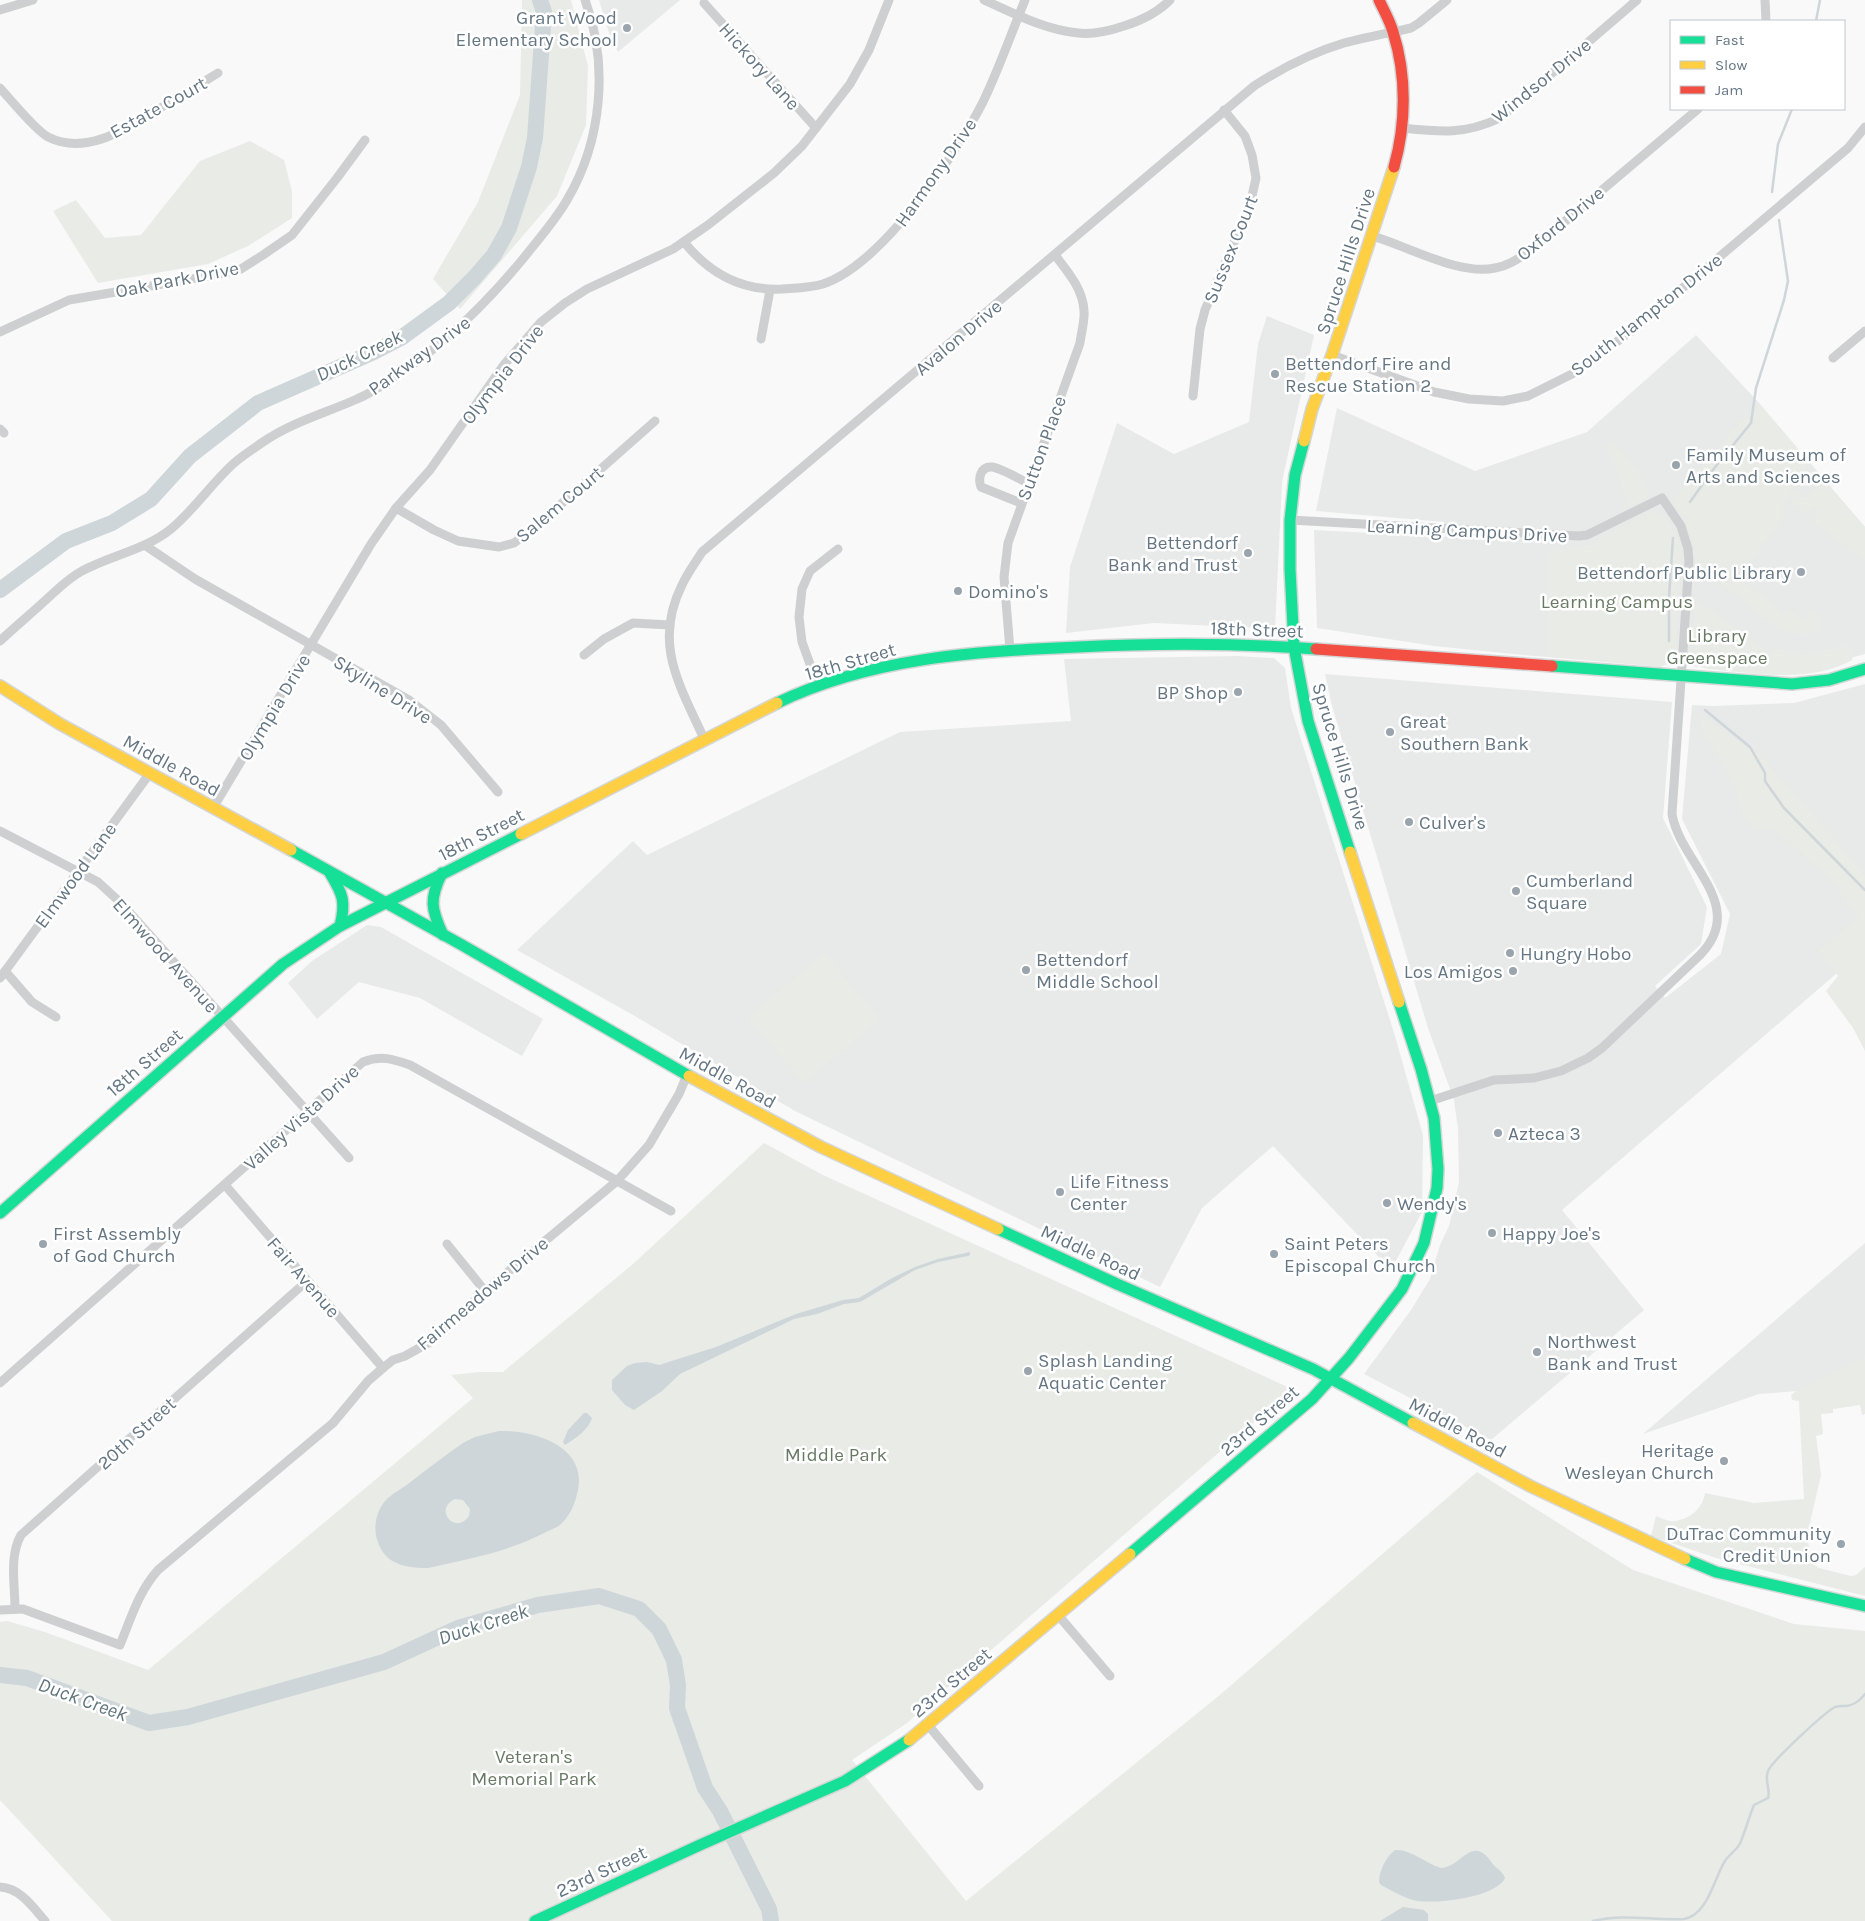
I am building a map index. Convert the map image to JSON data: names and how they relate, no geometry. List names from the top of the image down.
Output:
{
  "streets": {
    "main road": [
      "Spruce Hills Drive",
      "18th Street",
      "Middle Road",
      "23rd Street"
    ],
    "street": [
      "Hickory Lane",
      "Windsor Drive",
      "Estate Court",
      "Harmony Drive",
      "Oxford Drive",
      "Sussex Court",
      "Oak Park Drive",
      "South Hampton Drive",
      "Avalon Drive",
      "Parkway Drive",
      "Olympia Drive",
      "Sutton Place",
      "Salem Court",
      "Learning Campus Drive",
      "Skyline Drive",
      "Elmwood Lane",
      "Elmwood Avenue",
      "Valley Vista Drive",
      "Fair Avenue",
      "Fairmeadows Drive",
      "20th Street"
    ]
  },
  "crossings": [
    ["Hickory Lane", "Olympia Drive"],
    ["Windsor Drive", "Spruce Hills Drive"],
    ["Harmony Drive", "Olympia Drive"],
    ["Oxford Drive", "Spruce Hills Drive"],
    ["Sussex Court", "Avalon Drive"],
    ["Spruce Hills Drive", "South Hampton Drive"],
    ["Spruce Hills Drive", "Avalon Drive"],
    ["Spruce Hills Drive", "Learning Campus Drive"],
    ["Spruce Hills Drive", "18th Street"],
    ["Spruce Hills Drive", "Middle Road"],
    ["Spruce Hills Drive", "23rd Street"],
    ["Avalon Drive", "Sutton Place"],
    ["Avalon Drive", "18th Street"],
    ["Parkway Drive", "Skyline Drive"],
    ["Olympia Drive", "Salem Court"],
    ["Olympia Drive", "Skyline Drive"],
    ["Olympia Drive", "Middle Road"],
    ["Sutton Place", "18th Street"],
    ["Learning Campus Drive", "18th Street"],
    ["18th Street", "Middle Road"],
    ["18th Street", "Elmwood Avenue"],
    ["Middle Road", "Elmwood Lane"],
    ["Middle Road", "Fairmeadows Drive"],
    ["Middle Road", "23rd Street"],
    ["Elmwood Lane", "Elmwood Avenue"],
    ["Elmwood Avenue", "Valley Vista Drive"],
    ["Valley Vista Drive", "Fair Avenue"],
    ["Valley Vista Drive", "Fairmeadows Drive"],
    ["Fair Avenue", "Fairmeadows Drive"],
    ["Fair Avenue", "20th Street"],
    ["Fairmeadows Drive", "20th Street"]
  ],
  "water": ["Duck Creek"],
  "parks": [
    "Learning Campus",
    "Library Greenspace",
    "Middle Park",
    "Veteran's Memorial Park"
  ],
  "places": [
    "Grant Wood Elementary School",
    "Bettendorf Fire and Rescue Station 2",
    "Family Museum of Arts and Sciences",
    "Bettendorf Bank and Trust",
    "Bettendorf Public Library",
    "Domino's",
    "BP Shop",
    "Great Southern Bank",
    "Culver's",
    "Cumberland Square",
    "Hungry Hobo",
    "Bettendorf Middle School",
    "Los Amigos",
    "Azteca 3",
    "Life Fitness Center",
    "Wendy's",
    "Happy Joe's",
    "First Assembly of God Church",
    "Saint Peters Episcopal Church",
    "Northwest Bank and Trust",
    "Splash Landing Aquatic Center",
    "Heritage Wesleyan Church",
    "DuTrac Community Credit Union"
  ],
  "legend": ["Fast", "Slow", "Jam"]
}
